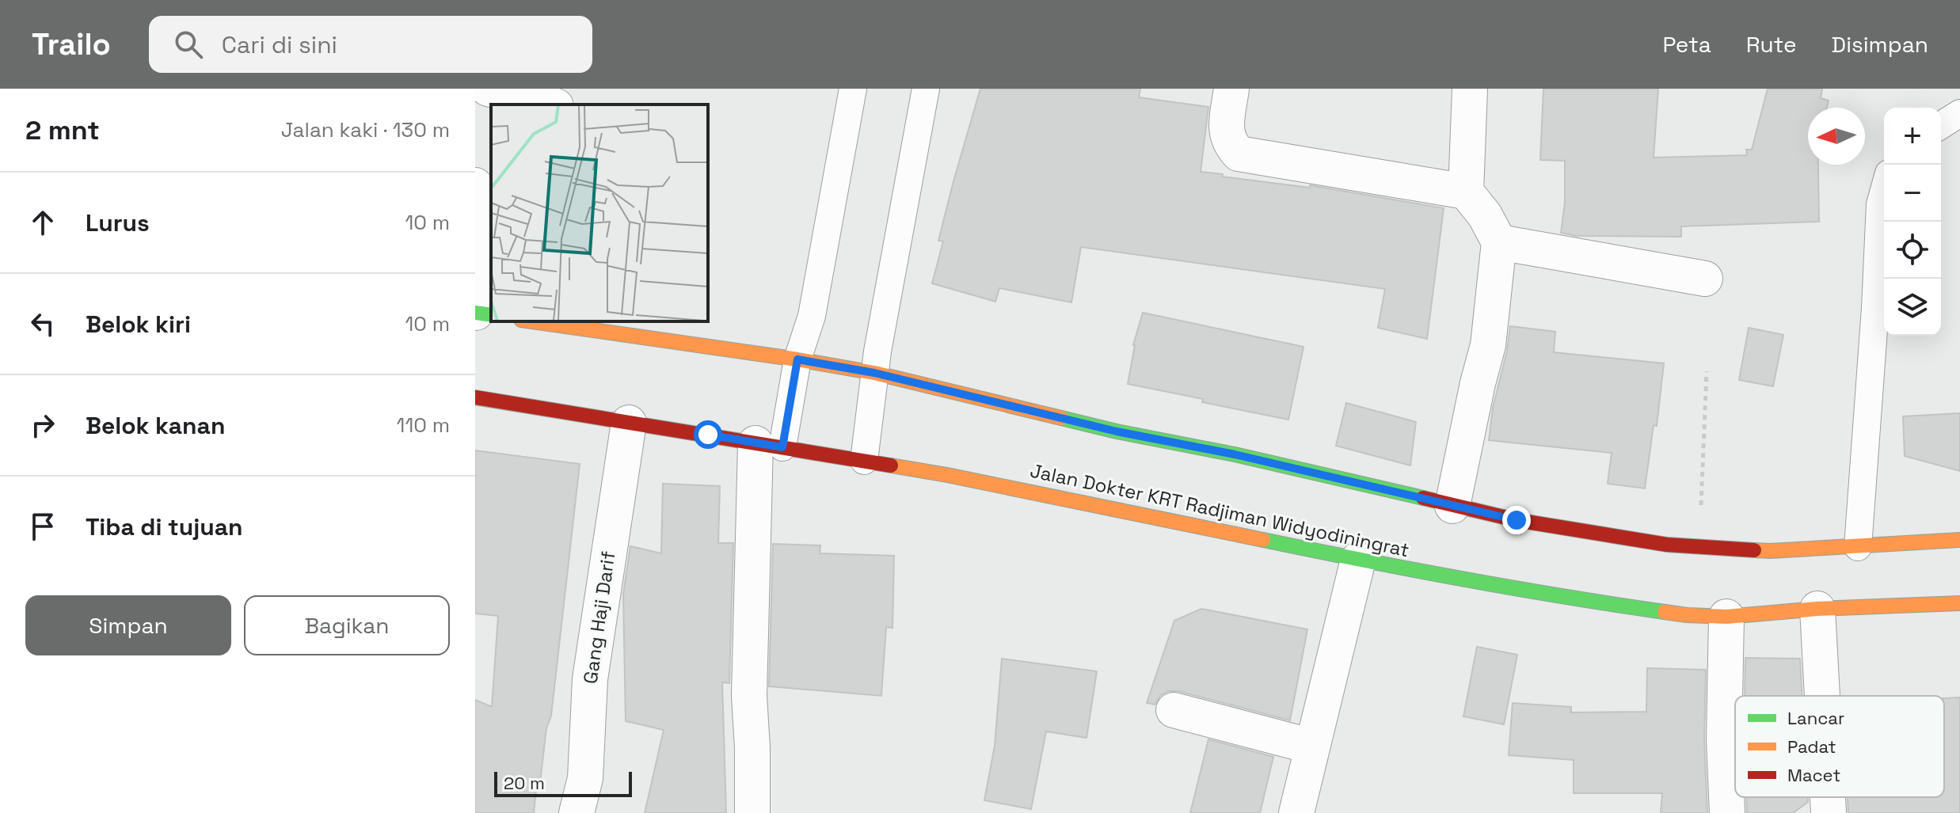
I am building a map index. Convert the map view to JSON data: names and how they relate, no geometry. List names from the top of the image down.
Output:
{
  "streets": {
    "main road": ["Jalan Dokter KRT Radjiman Widyodiningrat"],
    "street": ["Gang Haji Darif"]
  },
  "crossings": [
    ["Jalan Dokter KRT Radjiman Widyodiningrat", "Gang Haji Darif"]
  ],
  "legend": ["Lancar", "Padat", "Macet"],
  "scale_bar": "20 m",
  "north": "left",
  "page": {
    "header": "Trailo",
    "search": "Cari di sini",
    "nav": ["Peta", "Rute", "Disimpan"],
    "heading": ["2 mnt", "Jalan kaki · 130 m"],
    "map_buttons": ["+", "−"],
    "list": [
      ["Lurus", "10 m"],
      ["Belok kiri", "10 m"],
      ["Belok kanan", "110 m"],
      "Tiba di tujuan"
    ],
    "buttons": ["Simpan", "Bagikan"],
    "scale": "20 m"
  }
}
